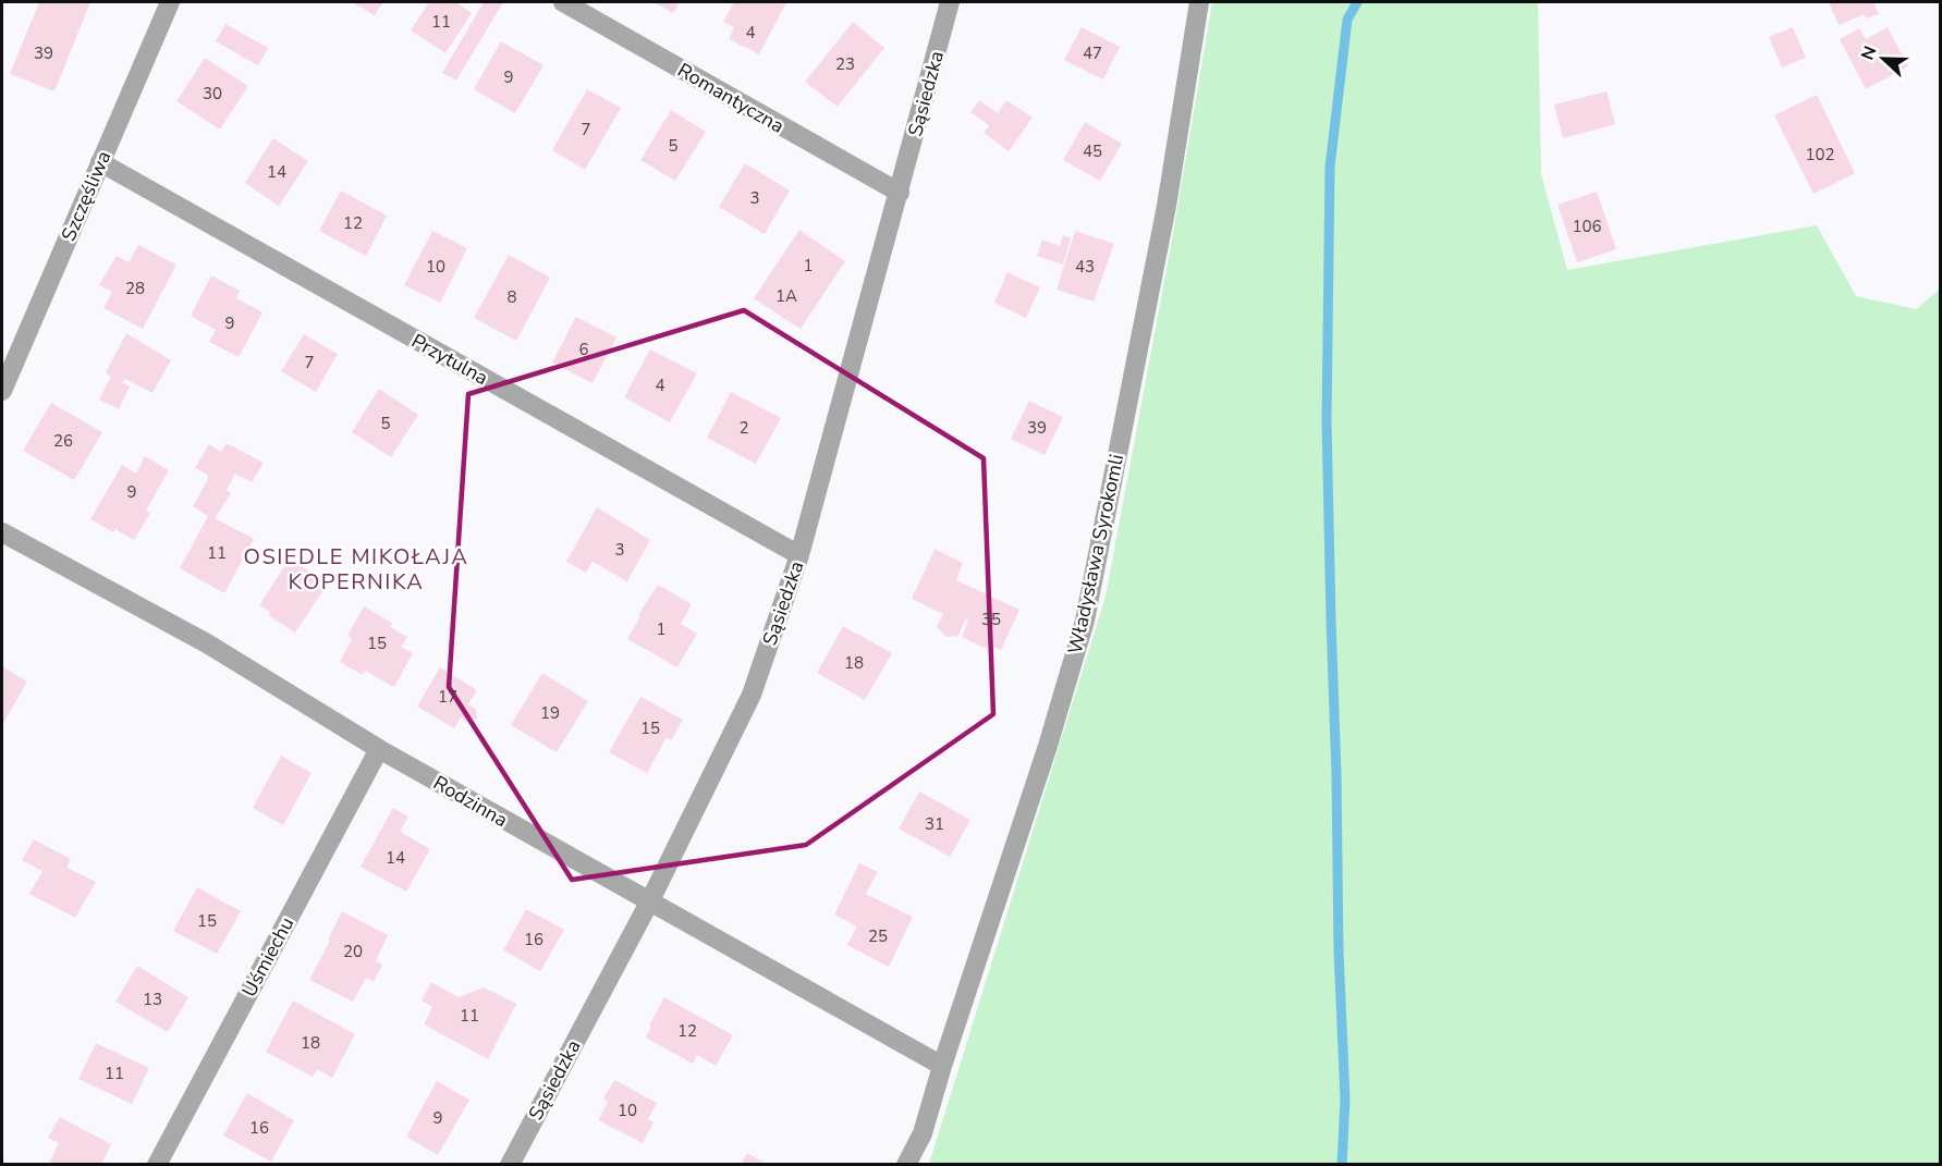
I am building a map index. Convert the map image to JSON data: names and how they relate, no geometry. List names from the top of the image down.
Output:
{
  "streets": {
    "street": [
      "Sąsiedzka",
      "Romantyczna",
      "Szczęśliwa",
      "Przytulna",
      "Władysława Syrokomli",
      "Rodzinna",
      "Uśmiechu"
    ]
  },
  "crossings": [
    ["Sąsiedzka", "Romantyczna"],
    ["Sąsiedzka", "Przytulna"],
    ["Sąsiedzka", "Rodzinna"],
    ["Szczęśliwa", "Przytulna"],
    ["Władysława Syrokomli", "Rodzinna"],
    ["Rodzinna", "Uśmiechu"]
  ],
  "districts": ["OSIEDLE MIKOŁAJA KOPERNIKA"],
  "house_numbers": [
    "11",
    "4",
    "39",
    "47",
    "23",
    "9",
    "30",
    "7",
    "5",
    "45",
    "102",
    "14",
    "3",
    "12",
    "106",
    "1",
    "10",
    "43",
    "28",
    "1A",
    "8",
    "9",
    "6",
    "7",
    "4",
    "5",
    "2",
    "39",
    "26",
    "9",
    "3",
    "11",
    "35",
    "1",
    "15",
    "18",
    "17",
    "19",
    "15",
    "31",
    "14",
    "15",
    "25",
    "16",
    "20",
    "13",
    "11",
    "12",
    "18",
    "11",
    "10",
    "9",
    "16"
  ],
  "north": "left"
}
